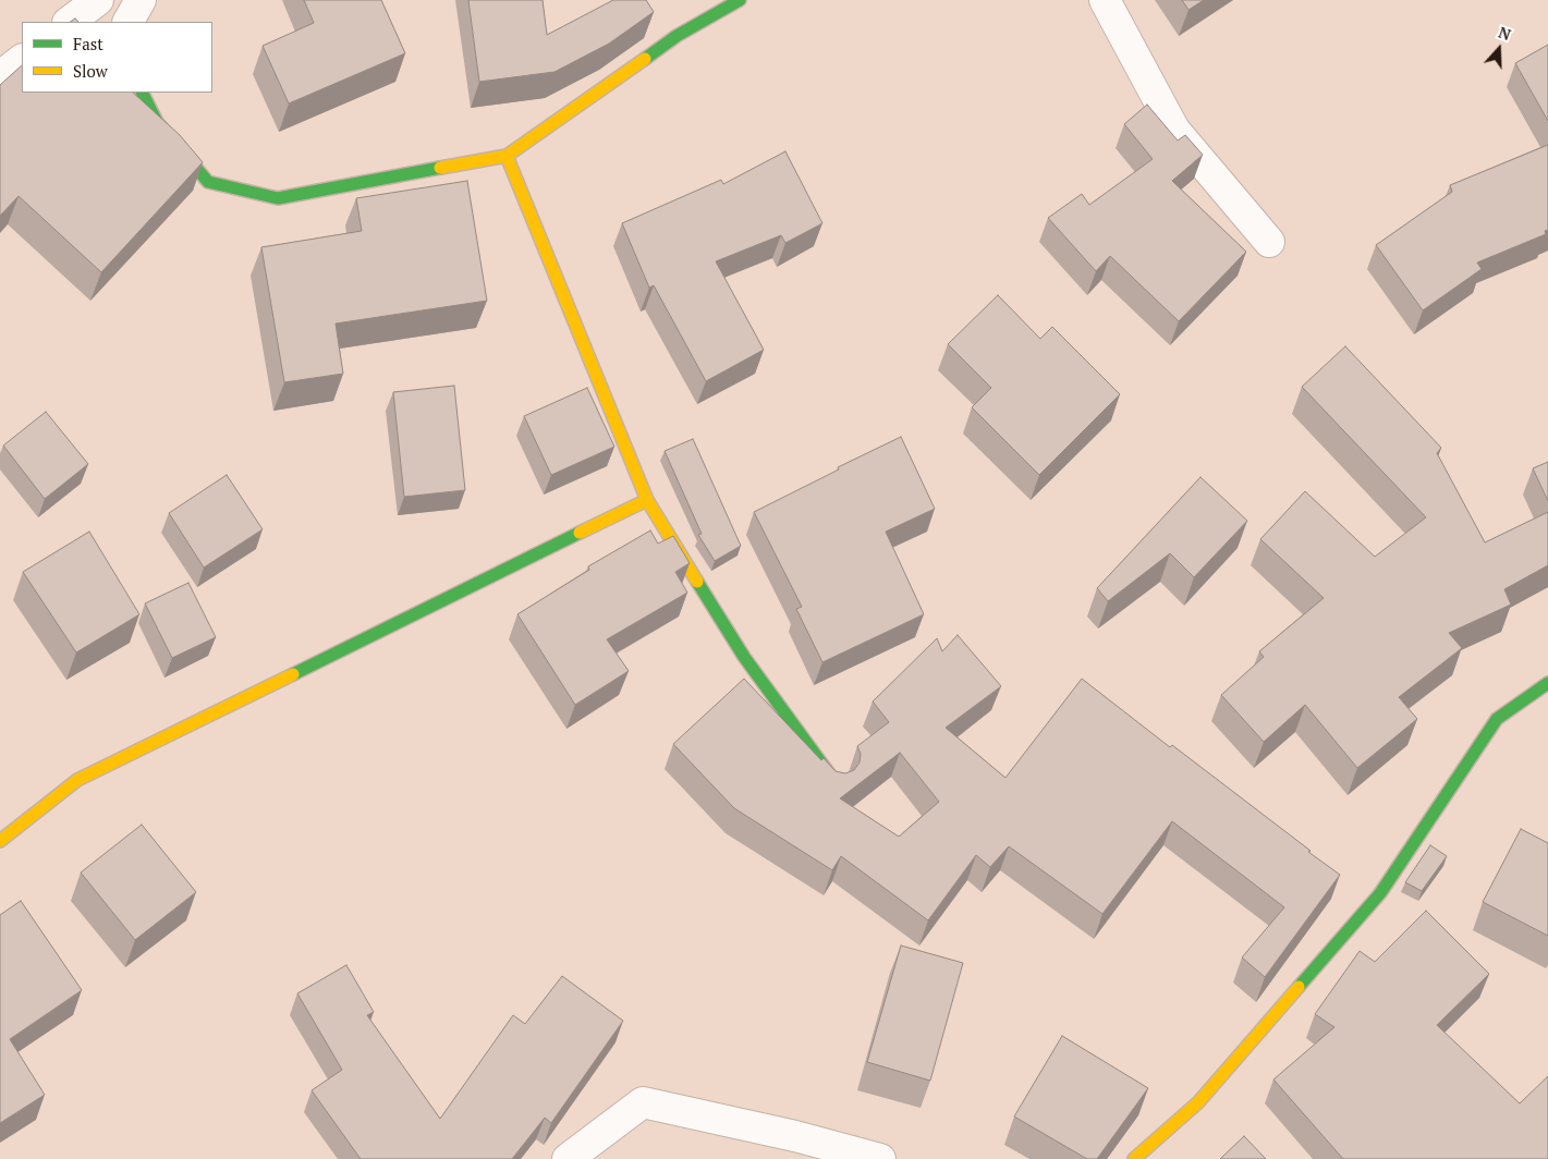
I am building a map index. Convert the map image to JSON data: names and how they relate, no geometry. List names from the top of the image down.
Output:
{
  "legend": ["Fast", "Slow"],
  "north": "top"
}
